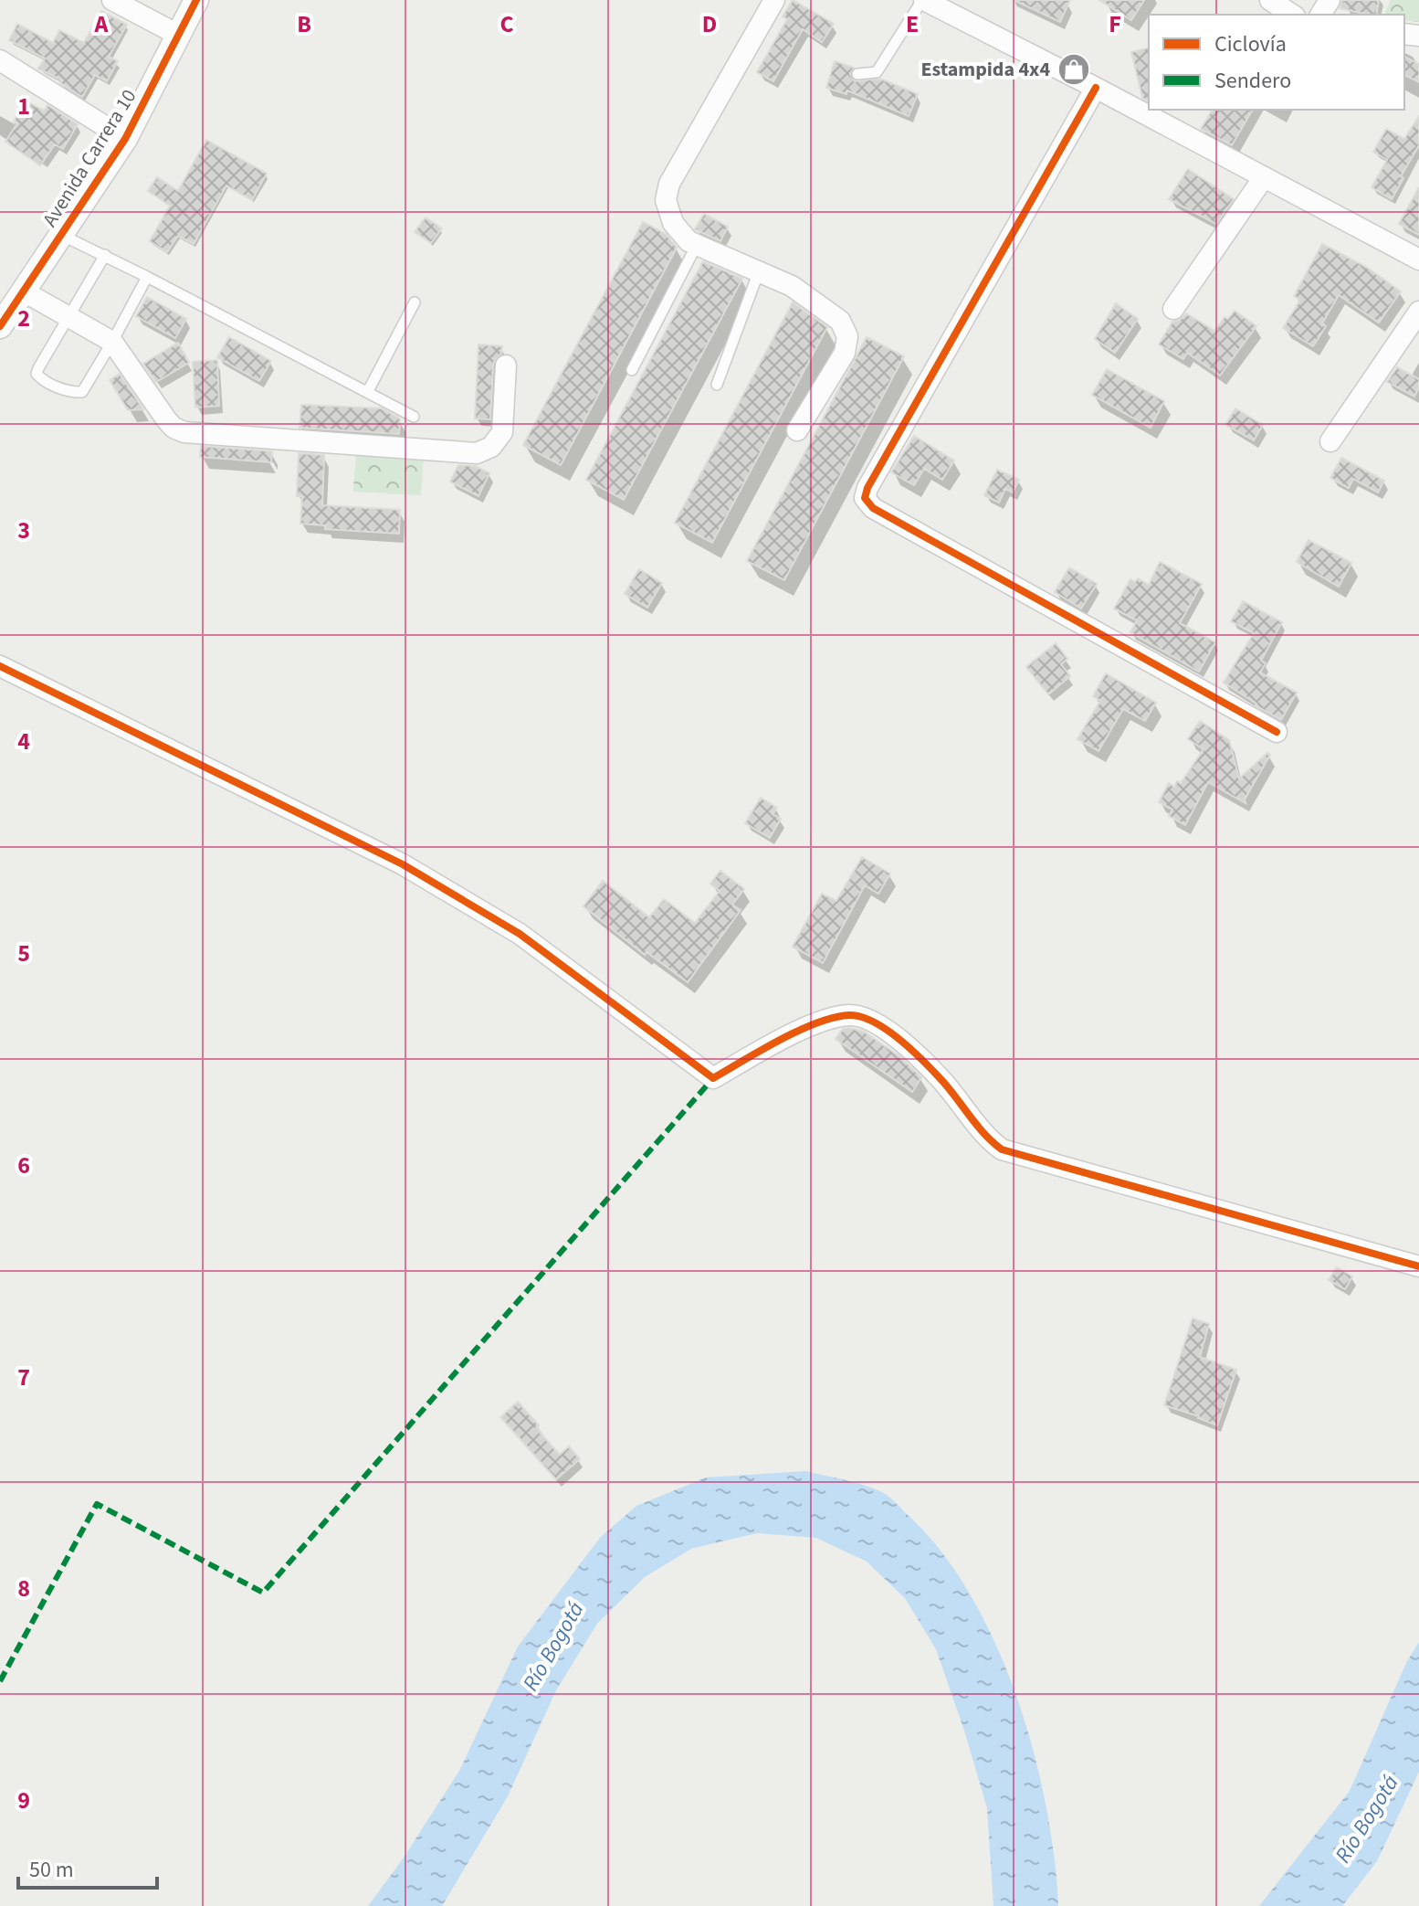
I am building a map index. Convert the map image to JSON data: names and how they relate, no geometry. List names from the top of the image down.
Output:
{
  "streets": {
    "street": ["Avenida Carrera 10"]
  },
  "water": ["Río Bogotá"],
  "places": {
    "shop": ["Estampida 4x4"]
  },
  "legend": ["Ciclovía", "Sendero"],
  "scale_bar": "50 m",
  "grid": {
    "columns": [
      "A",
      "B",
      "C",
      "D",
      "E",
      "F"
    ],
    "rows": [
      "1",
      "2",
      "3",
      "4",
      "5",
      "6",
      "7",
      "8",
      "9"
    ]
  }
}
